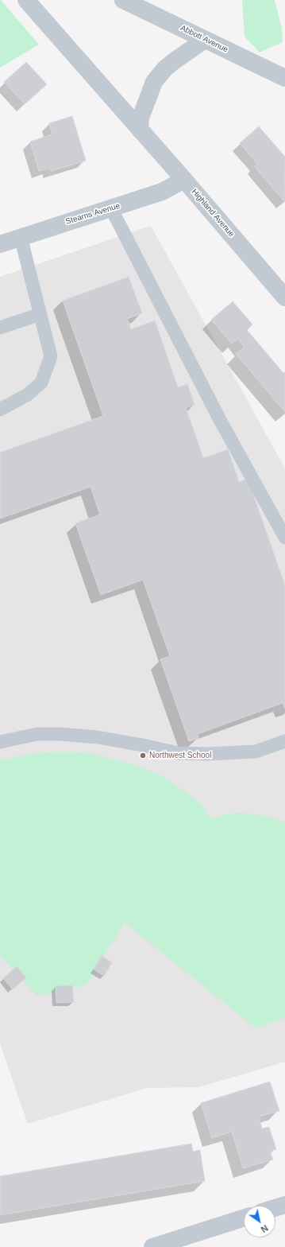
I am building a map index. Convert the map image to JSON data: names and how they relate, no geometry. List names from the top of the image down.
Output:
{
  "streets": {
    "street": ["Abbott Avenue", "Highland Avenue", "Stearns Avenue"]
  },
  "crossings": [
    ["Highland Avenue", "Stearns Avenue"]
  ],
  "places": ["Northwest School"],
  "north": "bottom right"
}
